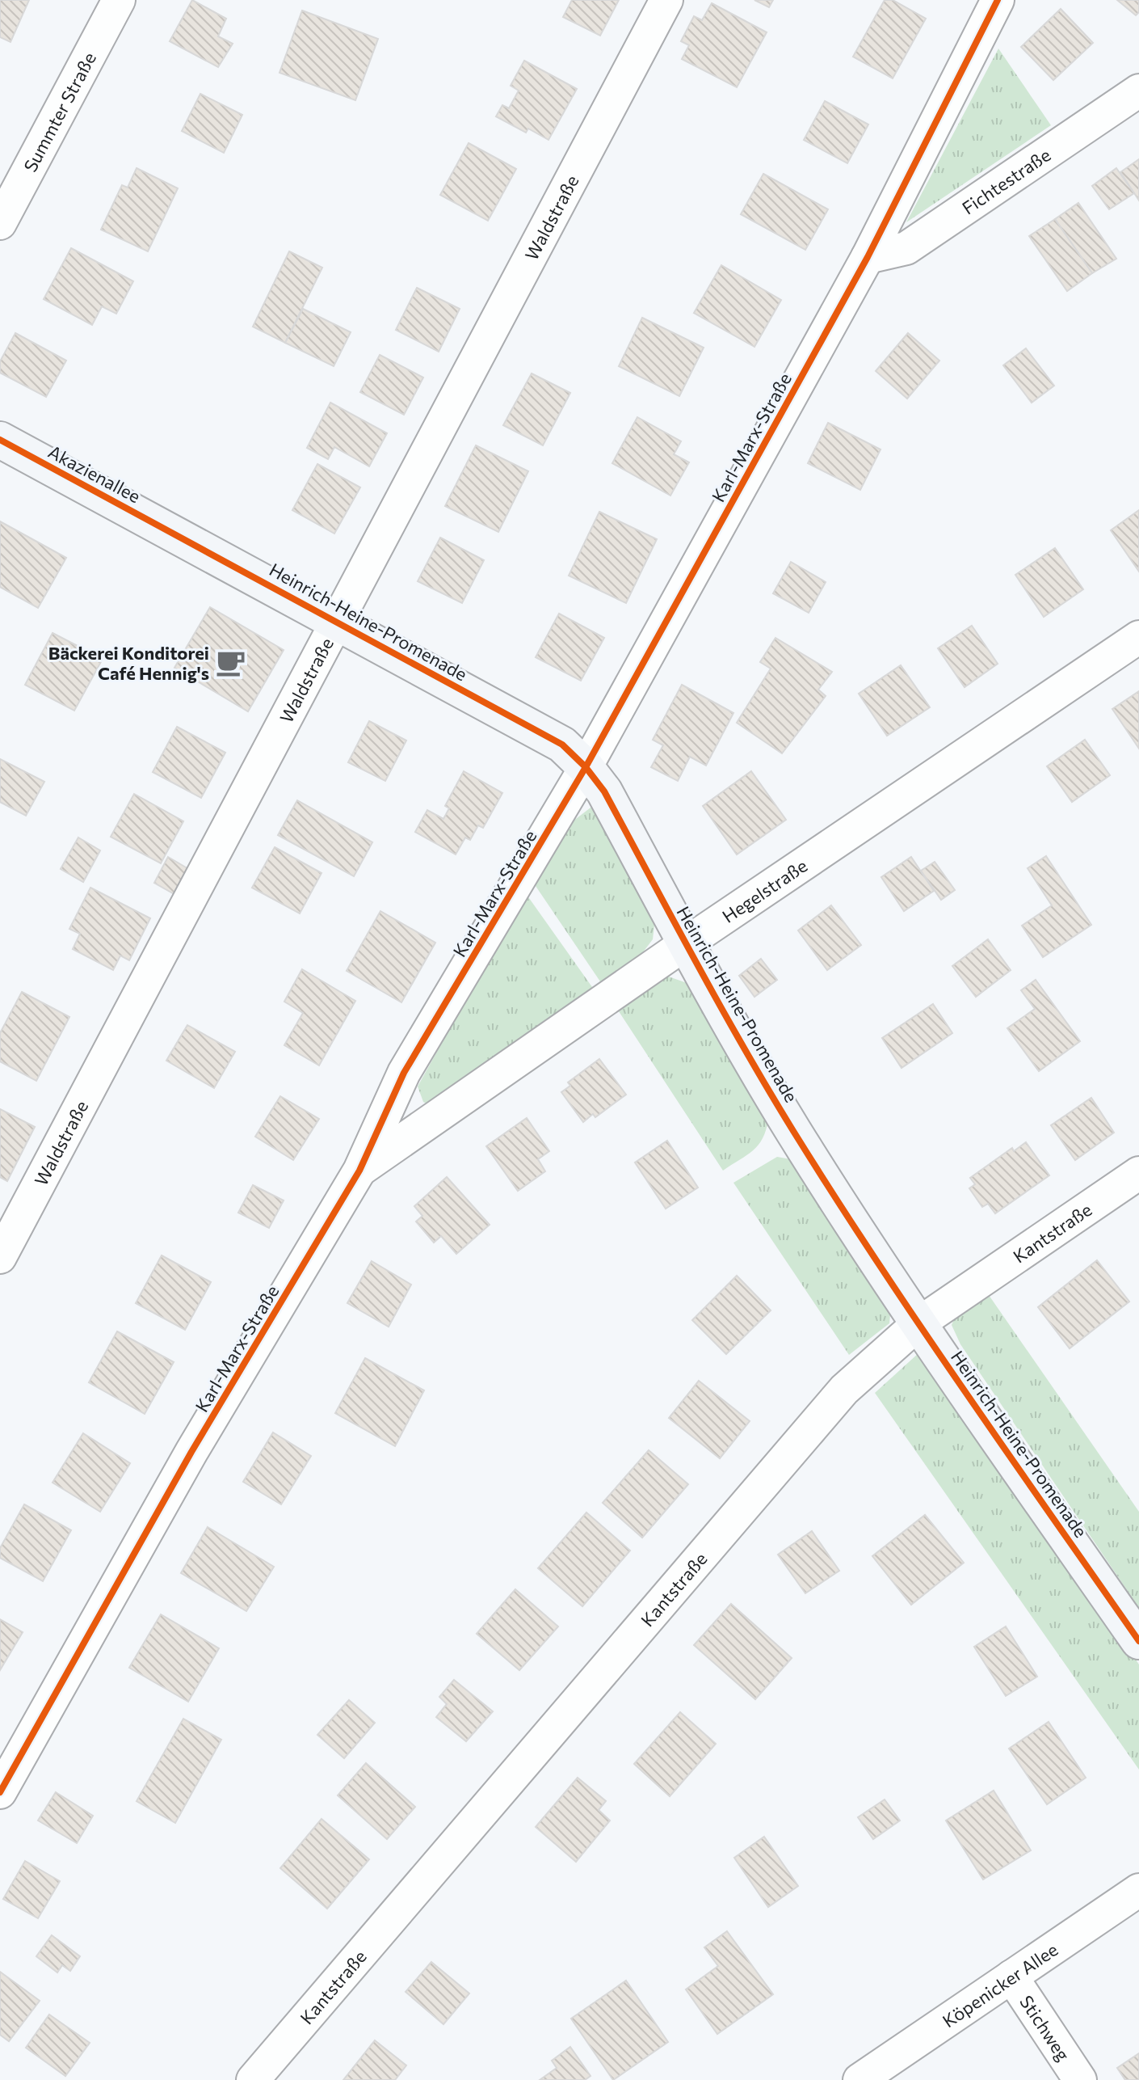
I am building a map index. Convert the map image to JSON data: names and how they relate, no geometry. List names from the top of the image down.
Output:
{
  "streets": {
    "street": [
      "Summter Straße",
      "Fichtestraße",
      "Waldstraße",
      "Karl-Marx-Straße",
      "Akazienallee",
      "Heinrich-Heine-Promenade",
      "Hegelstraße",
      "Kantstraße",
      "Köpenicker Allee",
      "Stichweg"
    ]
  },
  "crossings": [
    ["Fichtestraße", "Karl-Marx-Straße"],
    ["Waldstraße", "Heinrich-Heine-Promenade"],
    ["Karl-Marx-Straße", "Heinrich-Heine-Promenade"],
    ["Karl-Marx-Straße", "Hegelstraße"],
    ["Akazienallee", "Heinrich-Heine-Promenade"],
    ["Heinrich-Heine-Promenade", "Hegelstraße"],
    ["Heinrich-Heine-Promenade", "Kantstraße"],
    ["Köpenicker Allee", "Stichweg"]
  ],
  "places": {
    "cafe": ["Bäckerei Konditorei Café Hennig's"]
  }
}
